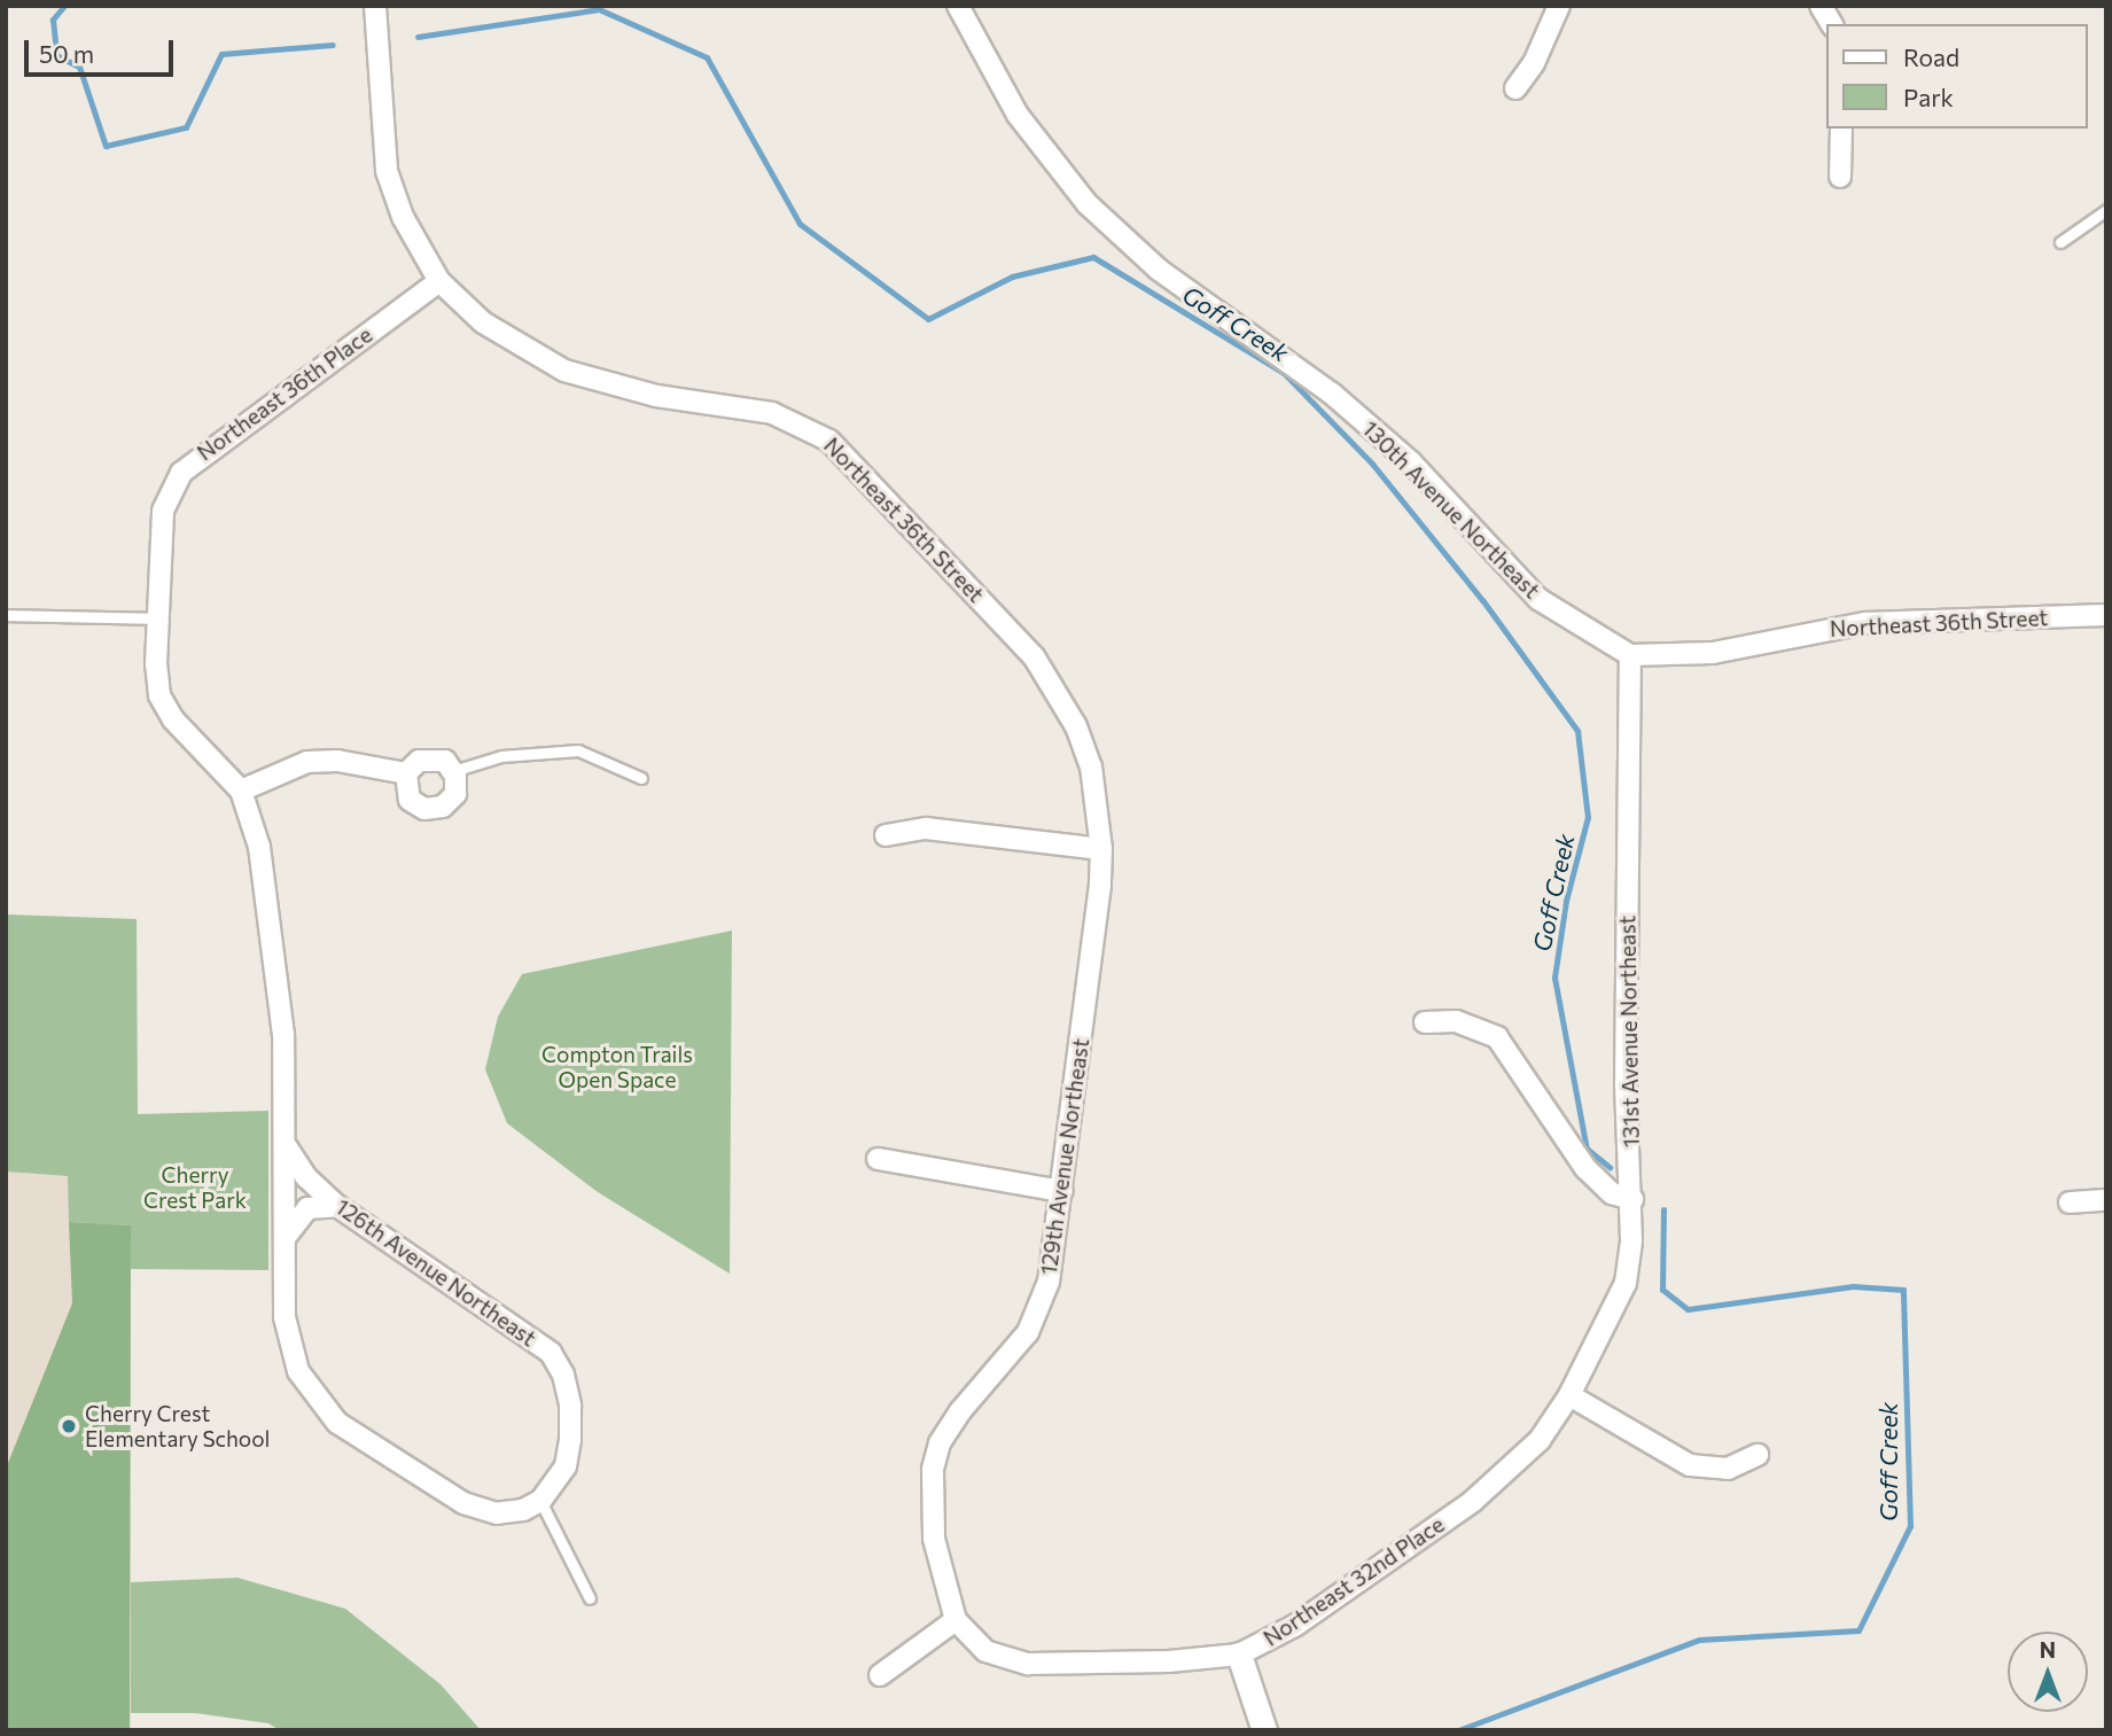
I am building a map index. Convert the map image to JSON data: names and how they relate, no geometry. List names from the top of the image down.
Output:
{
  "streets": {
    "street": [
      "Northeast 36th Place",
      "130th Avenue Northeast",
      "Northeast 36th Street",
      "131st Avenue Northeast",
      "129th Avenue Northeast",
      "126th Avenue Northeast",
      "Northeast 32nd Place"
    ]
  },
  "crossings": [
    ["Northeast 36th Place", "Northeast 36th Street"],
    ["130th Avenue Northeast", "Northeast 36th Street"],
    ["130th Avenue Northeast", "131st Avenue Northeast"],
    ["Northeast 36th Street", "131st Avenue Northeast"],
    ["Northeast 36th Street", "129th Avenue Northeast"],
    ["131st Avenue Northeast", "Northeast 32nd Place"],
    ["129th Avenue Northeast", "Northeast 32nd Place"]
  ],
  "water": ["Goff Creek"],
  "parks": ["Compton Trails Open Space", "Cherry Crest Park"],
  "places": ["Cherry Crest Elementary School"],
  "legend": ["Road", "Park"],
  "scale_bar": "50 m",
  "north": "top"
}
